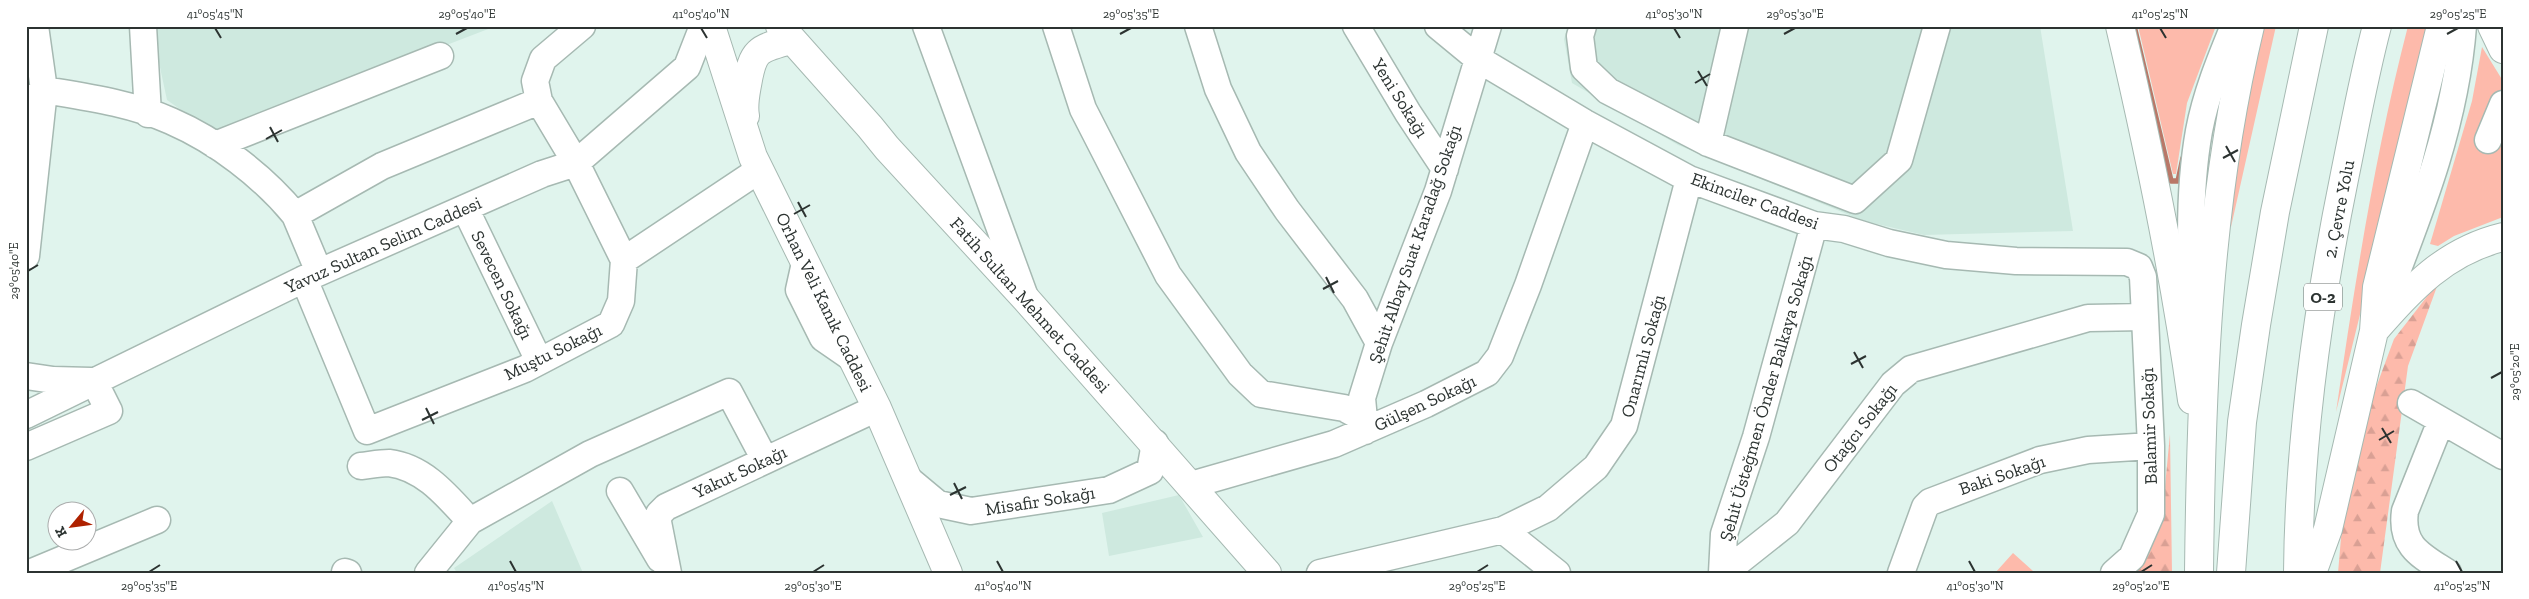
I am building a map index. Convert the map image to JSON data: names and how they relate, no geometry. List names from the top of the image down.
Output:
{
  "streets": {
    "main road": [
      "2. Çevre Yolu",
      "O-2",
      "Orhan Veli Kanık Caddesi",
      "Fatih Sultan Mehmet Caddesi"
    ],
    "street": [
      "Yeni Sokağı",
      "Ekinciler Caddesi",
      "Şehit Albay Suat Karadağ Sokağı",
      "Yavuz Sultan Selim Caddesi",
      "Sevecen Sokağı",
      "Muştu Sokağı",
      "Onarımlı Sokağı",
      "Şehit Üsteğmen Önder Balkaya Sokağı",
      "Gülşen Sokağı",
      "Balamir Sokağı",
      "Otağcı Sokağı",
      "Yakut Sokağı",
      "Baki Sokağı",
      "Misafir Sokağı"
    ]
  },
  "crossings": [
    ["Yeni Sokağı", "Şehit Albay Suat Karadağ Sokağı"],
    ["Ekinciler Caddesi", "Şehit Albay Suat Karadağ Sokağı"],
    ["Ekinciler Caddesi", "Onarımlı Sokağı"],
    ["Ekinciler Caddesi", "Şehit Üsteğmen Önder Balkaya Sokağı"],
    ["Ekinciler Caddesi", "Gülşen Sokağı"],
    ["Ekinciler Caddesi", "Balamir Sokağı"],
    ["Şehit Albay Suat Karadağ Sokağı", "Gülşen Sokağı"],
    ["Yavuz Sultan Selim Caddesi", "Sevecen Sokağı"],
    ["Yavuz Sultan Selim Caddesi", "Muştu Sokağı"],
    ["Sevecen Sokağı", "Muştu Sokağı"],
    ["Orhan Veli Kanık Caddesi", "Yakut Sokağı"],
    ["Orhan Veli Kanık Caddesi", "Misafir Sokağı"],
    ["Fatih Sultan Mehmet Caddesi", "Gülşen Sokağı"],
    ["Fatih Sultan Mehmet Caddesi", "Misafir Sokağı"],
    ["Şehit Üsteğmen Önder Balkaya Sokağı", "Otağcı Sokağı"],
    ["Balamir Sokağı", "Otağcı Sokağı"],
    ["Balamir Sokağı", "Baki Sokağı"]
  ],
  "north": "bottom left",
  "coordinates": [
    "41°05'45\"N",
    "29°05'40\"E",
    "41°05'40\"N",
    "29°05'35\"E",
    "41°05'30\"N",
    "29°05'30\"E",
    "41°05'25\"N",
    "29°05'25\"E",
    "29°05'20\"E"
  ]
}
